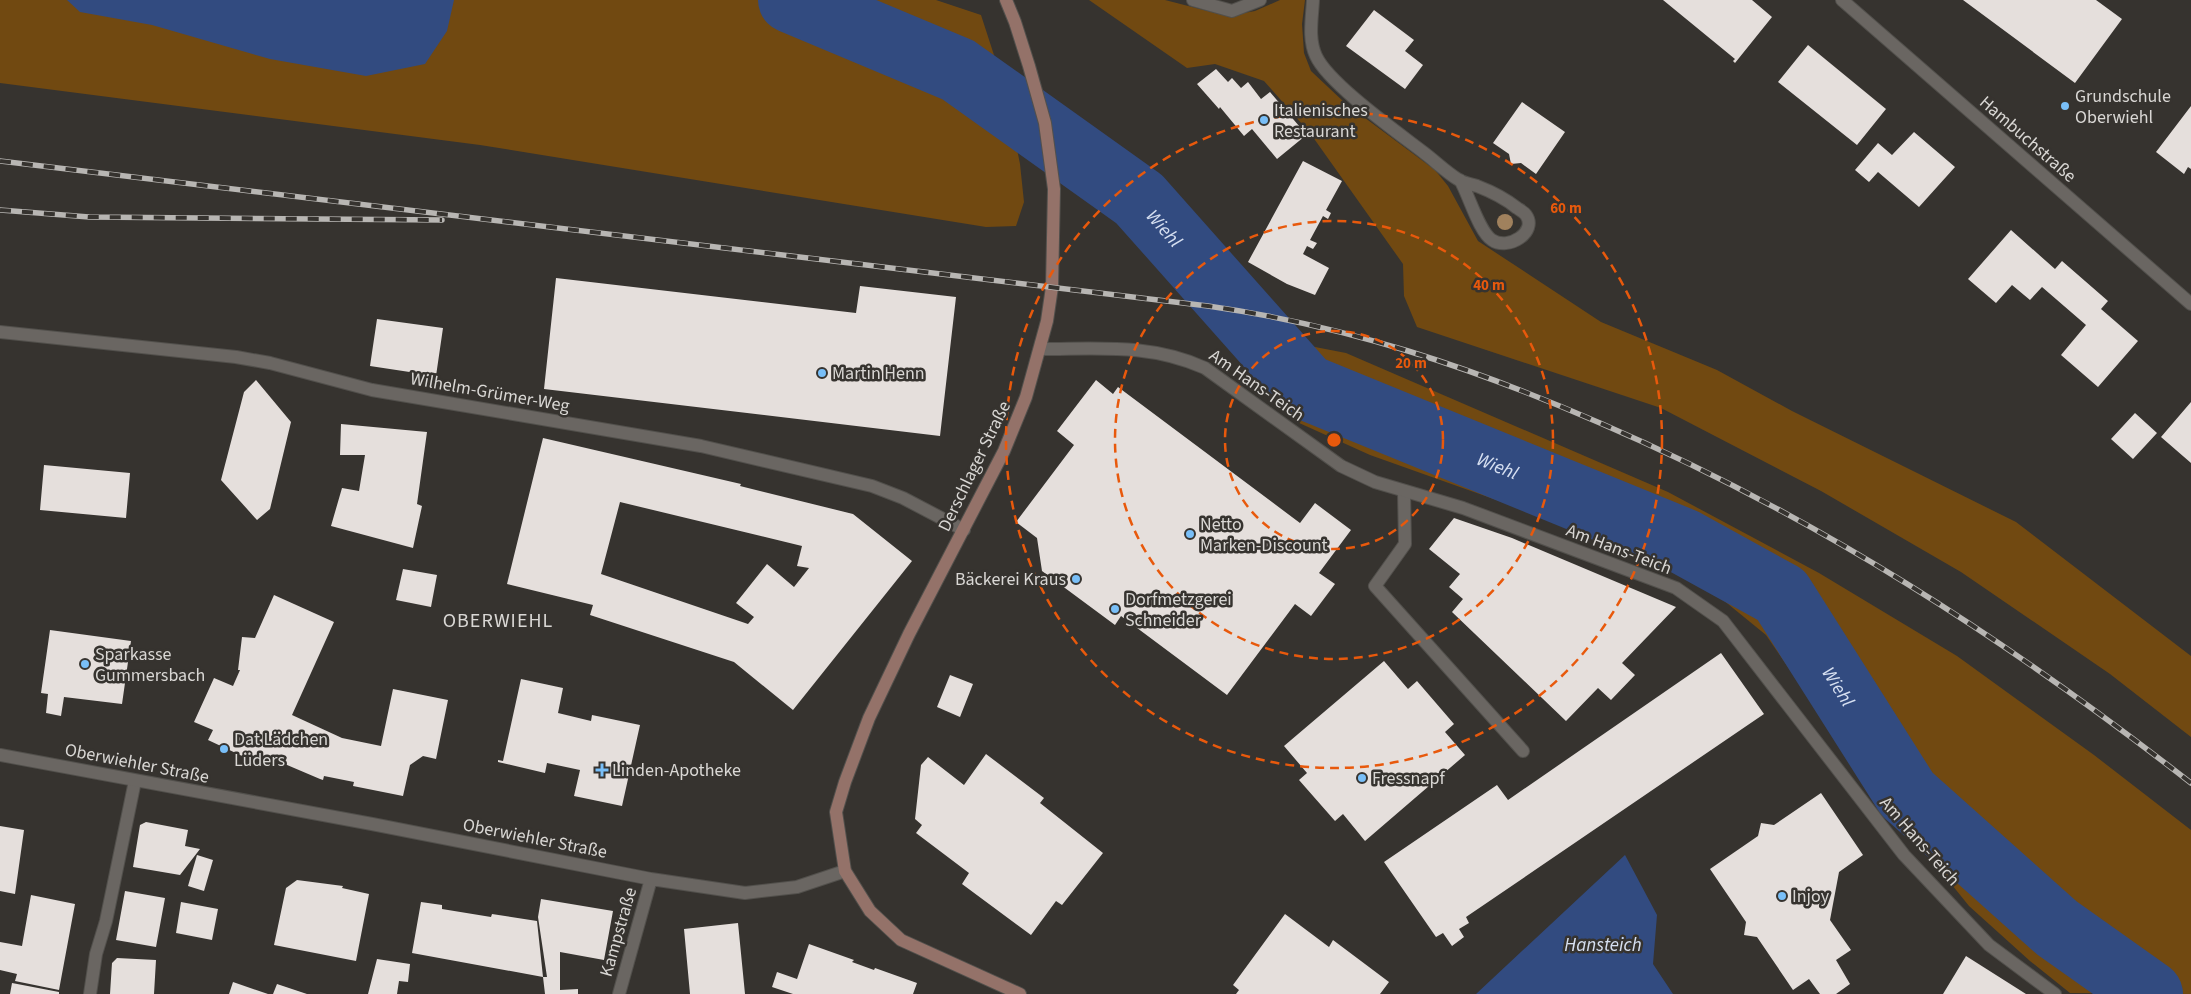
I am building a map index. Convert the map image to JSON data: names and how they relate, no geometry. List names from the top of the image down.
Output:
{
  "streets": {
    "main road": ["Derschlager Straße"],
    "street": [
      "Hambuchstraße",
      "Am Hans-Teich",
      "Wilhelm-Grümer-Weg",
      "Oberwiehler Straße",
      "Kampstraße"
    ]
  },
  "crossings": [
    ["Am Hans-Teich", "Derschlager Straße"],
    ["Wilhelm-Grümer-Weg", "Derschlager Straße"],
    ["Derschlager Straße", "Oberwiehler Straße"],
    ["Oberwiehler Straße", "Kampstraße"]
  ],
  "districts": ["OBERWIEHL"],
  "water": ["Wiehl", "Hansteich"],
  "places": {
    "other": [
      "Grundschule Oberwiehl",
      "Italienisches Restaurant",
      "Martin Henn",
      "Netto Marken-Discount",
      "Bäckerei Kraus",
      "Dorfmetzgerei Schneider",
      "Sparkasse Gummersbach",
      "Dat Lädchen Lüders",
      "Fressnapf",
      "Injoy"
    ],
    "health": ["Linden-Apotheke"]
  },
  "rings": ["60 m", "40 m", "20 m"]
}
